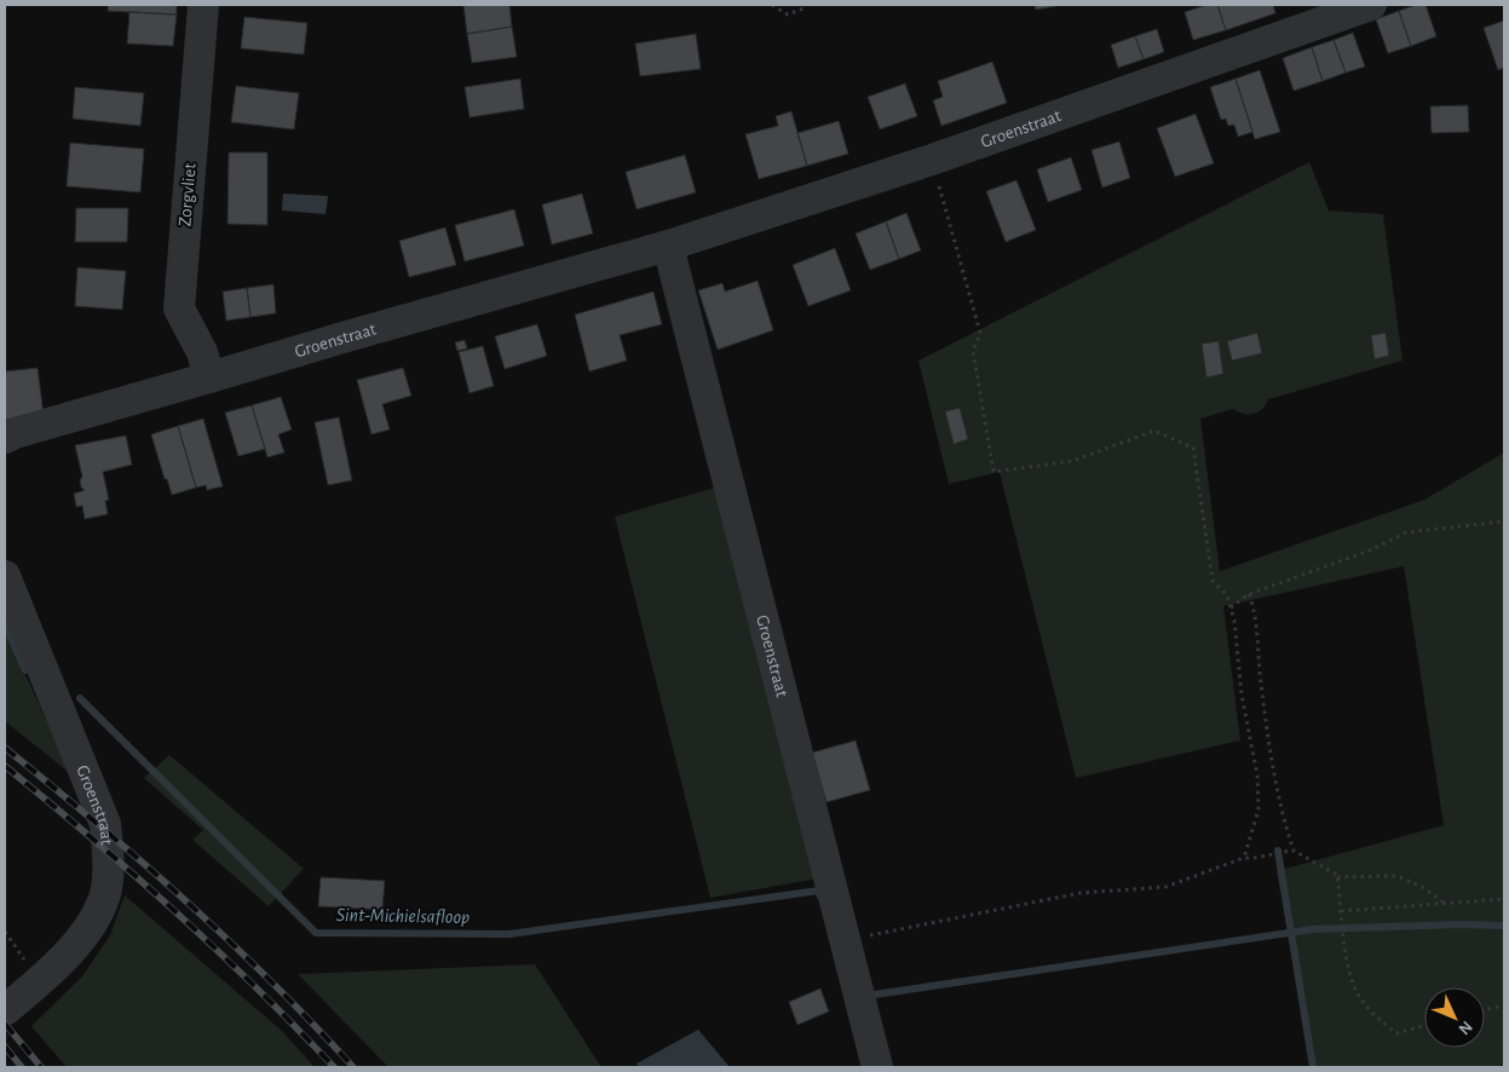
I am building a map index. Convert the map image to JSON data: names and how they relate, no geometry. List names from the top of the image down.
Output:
{
  "streets": {
    "street": ["Groenstraat", "Zorgvliet"]
  },
  "crossings": [
    ["Groenstraat", "Zorgvliet"]
  ],
  "water": ["Sint-Michielsafloop"],
  "north": "bottom right"
}
